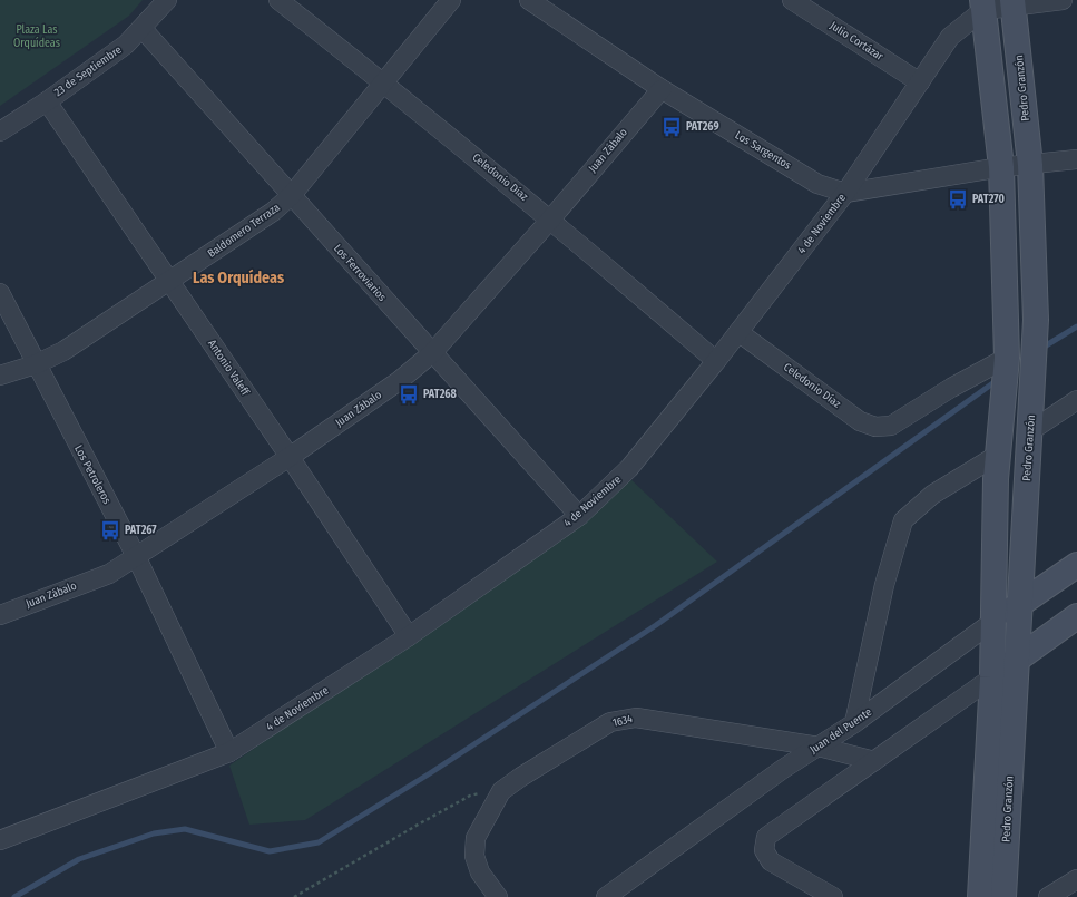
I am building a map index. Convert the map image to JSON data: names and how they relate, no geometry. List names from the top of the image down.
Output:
{
  "streets": {
    "main road": ["Pedro Granzón", "Juan del Puente"],
    "street": [
      "Julio Cortázar",
      "23 de Septiembre",
      "Juan Zábalo",
      "Los Sargentos",
      "Celedonio Díaz",
      "4 de Noviembre",
      "Baldomero Terraza",
      "Los Ferroviarios",
      "Antonio Valeff",
      "Los Petroleros",
      "1634"
    ]
  },
  "crossings": [
    ["Julio Cortázar", "4 de Noviembre"],
    ["23 de Septiembre", "Los Ferroviarios"],
    ["23 de Septiembre", "Antonio Valeff"],
    ["Pedro Granzón", "Los Sargentos"],
    ["Pedro Granzón", "Celedonio Díaz"],
    ["Pedro Granzón", "4 de Noviembre"],
    ["Pedro Granzón", "Juan del Puente"],
    ["Juan Zábalo", "Los Sargentos"],
    ["Juan Zábalo", "Celedonio Díaz"],
    ["Juan Zábalo", "Los Ferroviarios"],
    ["Juan Zábalo", "Antonio Valeff"],
    ["Juan Zábalo", "Los Petroleros"],
    ["Los Sargentos", "4 de Noviembre"],
    ["Celedonio Díaz", "4 de Noviembre"],
    ["Celedonio Díaz", "Baldomero Terraza"],
    ["4 de Noviembre", "Los Ferroviarios"],
    ["4 de Noviembre", "Antonio Valeff"],
    ["4 de Noviembre", "Los Petroleros"],
    ["Baldomero Terraza", "Los Ferroviarios"],
    ["Baldomero Terraza", "Antonio Valeff"],
    ["Baldomero Terraza", "Los Petroleros"],
    ["1634", "Juan del Puente"]
  ],
  "districts": ["Las Orquídeas"],
  "parks": ["Plaza Las Orquídeas"],
  "places": {
    "bus stop": [
      "PAT269",
      "PAT270",
      "PAT268",
      "PAT267"
    ]
  }
}
